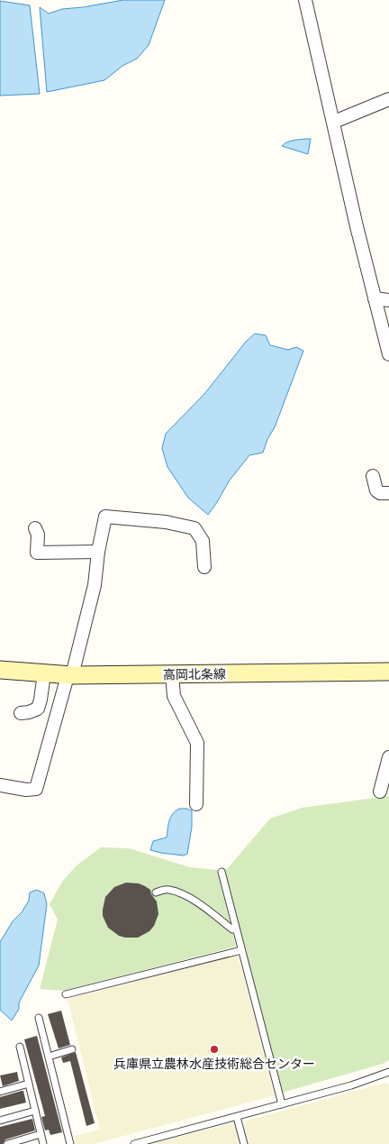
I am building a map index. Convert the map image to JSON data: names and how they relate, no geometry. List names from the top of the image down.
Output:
{
  "streets": {
    "main road": ["高岡北条線"]
  },
  "places": ["兵庫県立農林水産技術総合センター"]
}
